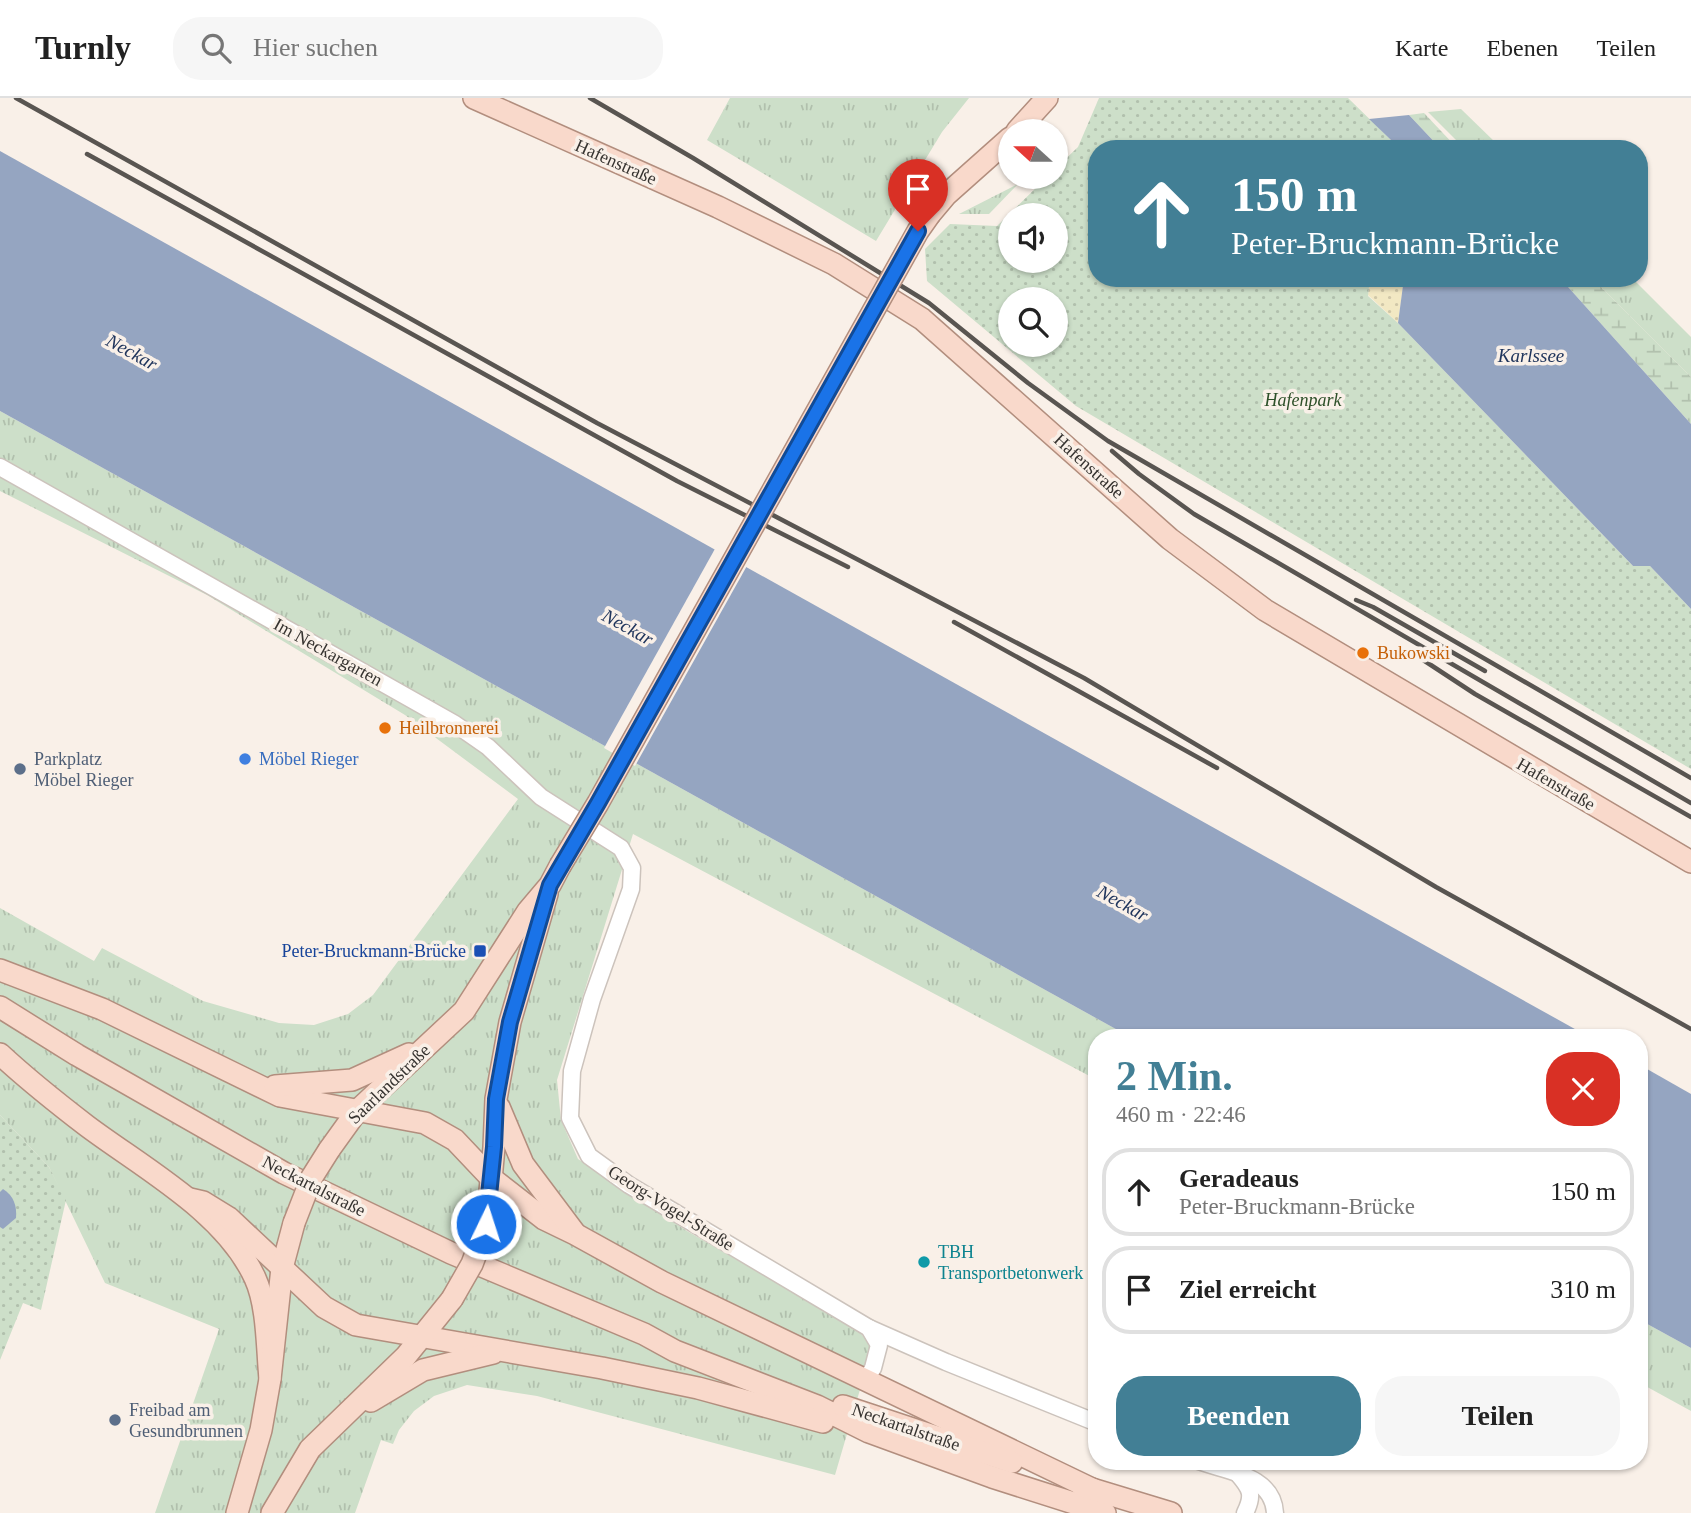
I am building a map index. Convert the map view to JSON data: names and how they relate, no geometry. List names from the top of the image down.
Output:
{
  "streets": {
    "main road": ["Hafenstraße", "Saarlandstraße", "Neckartalstraße"],
    "street": ["Im Neckargarten", "Georg-Vogel-Straße"]
  },
  "crossings": [
    ["Im Neckargarten", "Georg-Vogel-Straße"]
  ],
  "water": ["Neckar", "Karlssee"],
  "parks": ["Hafenpark"],
  "places": {
    "other": [
      "Bukowski",
      "Heilbronnerei",
      "Möbel Rieger",
      "Parkplatz Möbel Rieger",
      "TBH Transportbetonwerk",
      "Freibad am Gesundbrunnen"
    ],
    "transit": ["Peter-Bruckmann-Brücke"]
  },
  "north": "left",
  "page": {
    "header": "Turnly",
    "search": "Hier suchen",
    "nav": ["Karte", "Ebenen", "Teilen"],
    "turn": ["150 m", "Peter-Bruckmann-Brücke"],
    "heading": ["2 Min.", "460 m · 22:46"],
    "list": [
      {
        "name": "Geradeaus",
        "note": "Peter-Bruckmann-Brücke",
        "value": "150 m"
      },
      {
        "name": "Ziel erreicht",
        "value": "310 m"
      }
    ],
    "buttons": ["Beenden", "Teilen"]
  }
}
